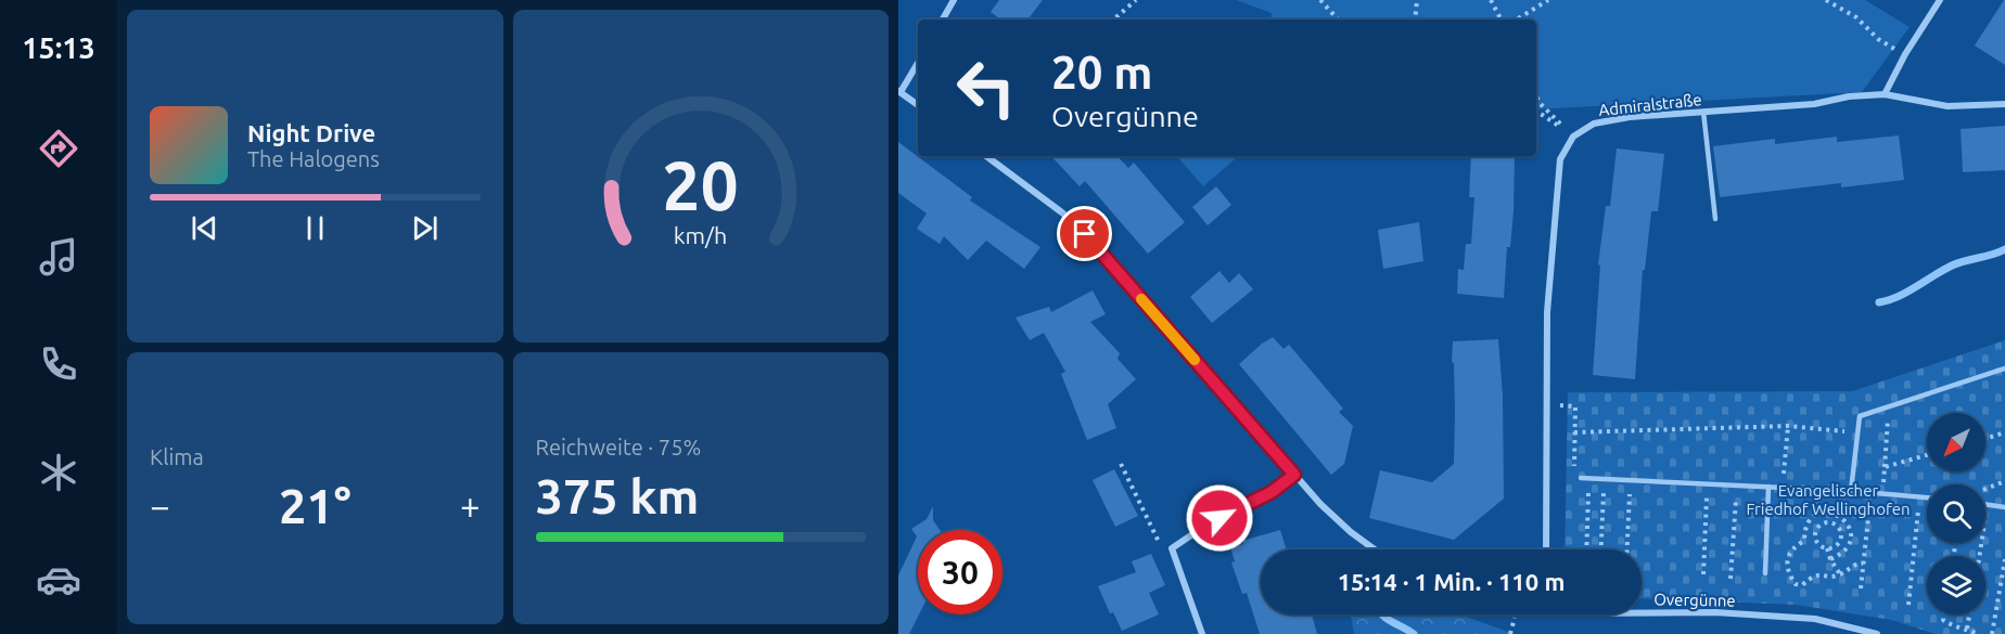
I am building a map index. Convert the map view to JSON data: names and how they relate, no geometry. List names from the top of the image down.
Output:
{
  "streets": {
    "street": ["Admiralstraße", "Overgünne"]
  },
  "parks": ["Evangelischer Friedhof Wellinghofen"],
  "north": "bottom left",
  "page": {
    "tabs": "15:13",
    "turn": ["20 m", "Overgünne"],
    "song": ["Night Drive", "The Halogens"],
    "tile": [
      "Klima",
      ["Reichweite · 75%", "375 km"]
    ],
    "heat": ["−", "21°", "+"],
    "limit": "30",
    "trip": "15:14 · 1 Min. · 110 m",
    "gauge": ["20", "km/h"]
  }
}
